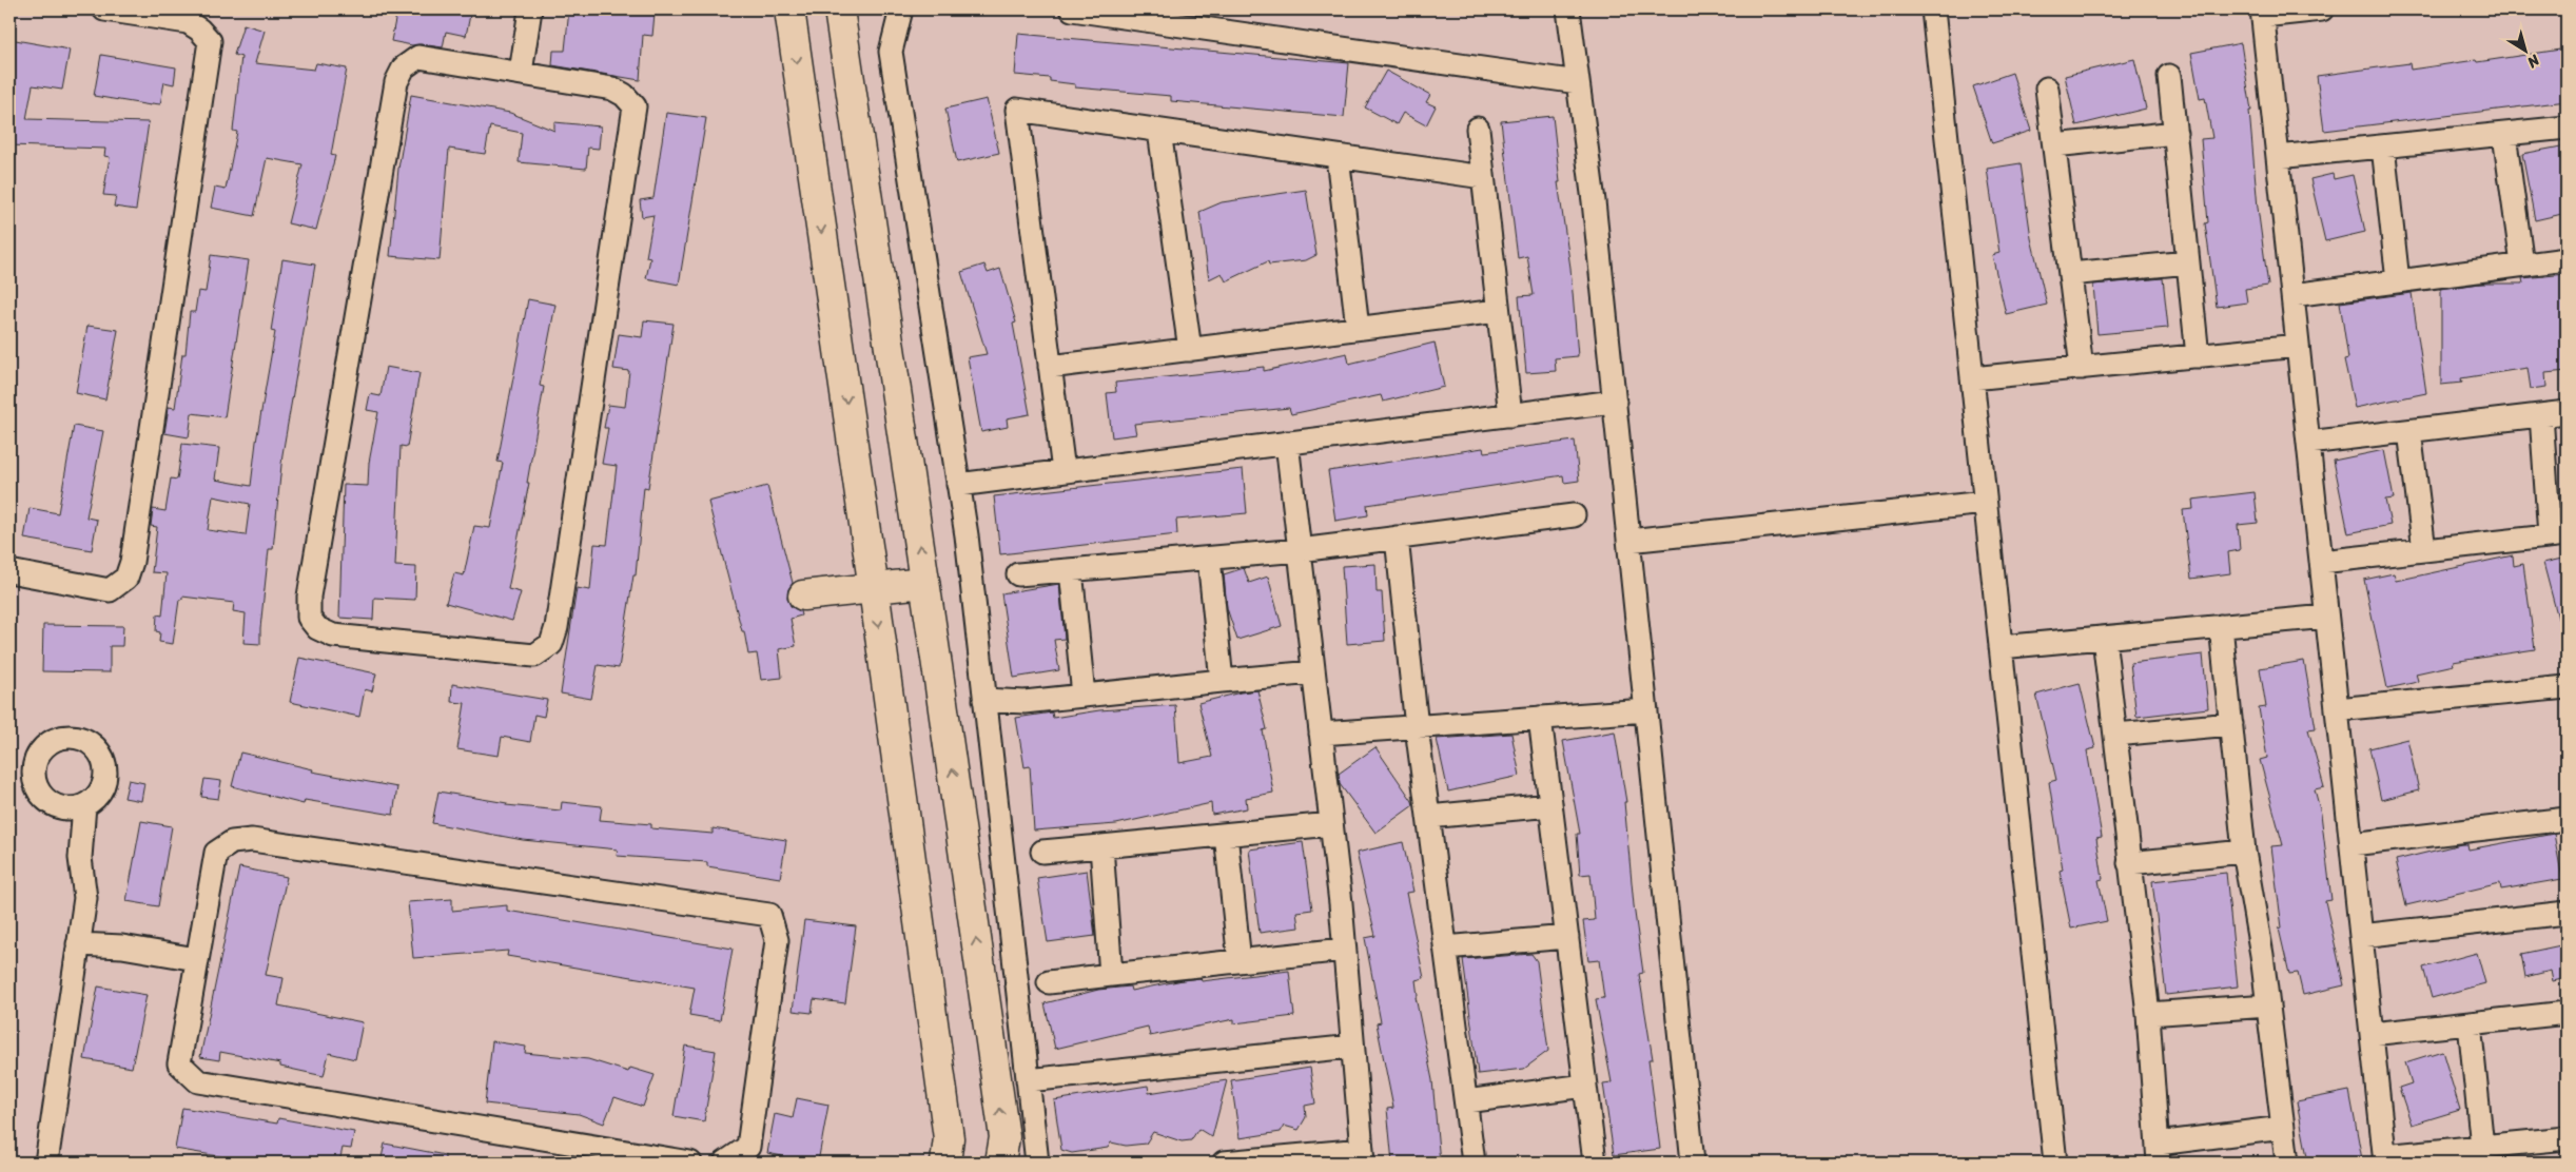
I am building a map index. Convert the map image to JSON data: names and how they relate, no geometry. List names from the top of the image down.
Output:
{
  "north": "bottom right"
}
